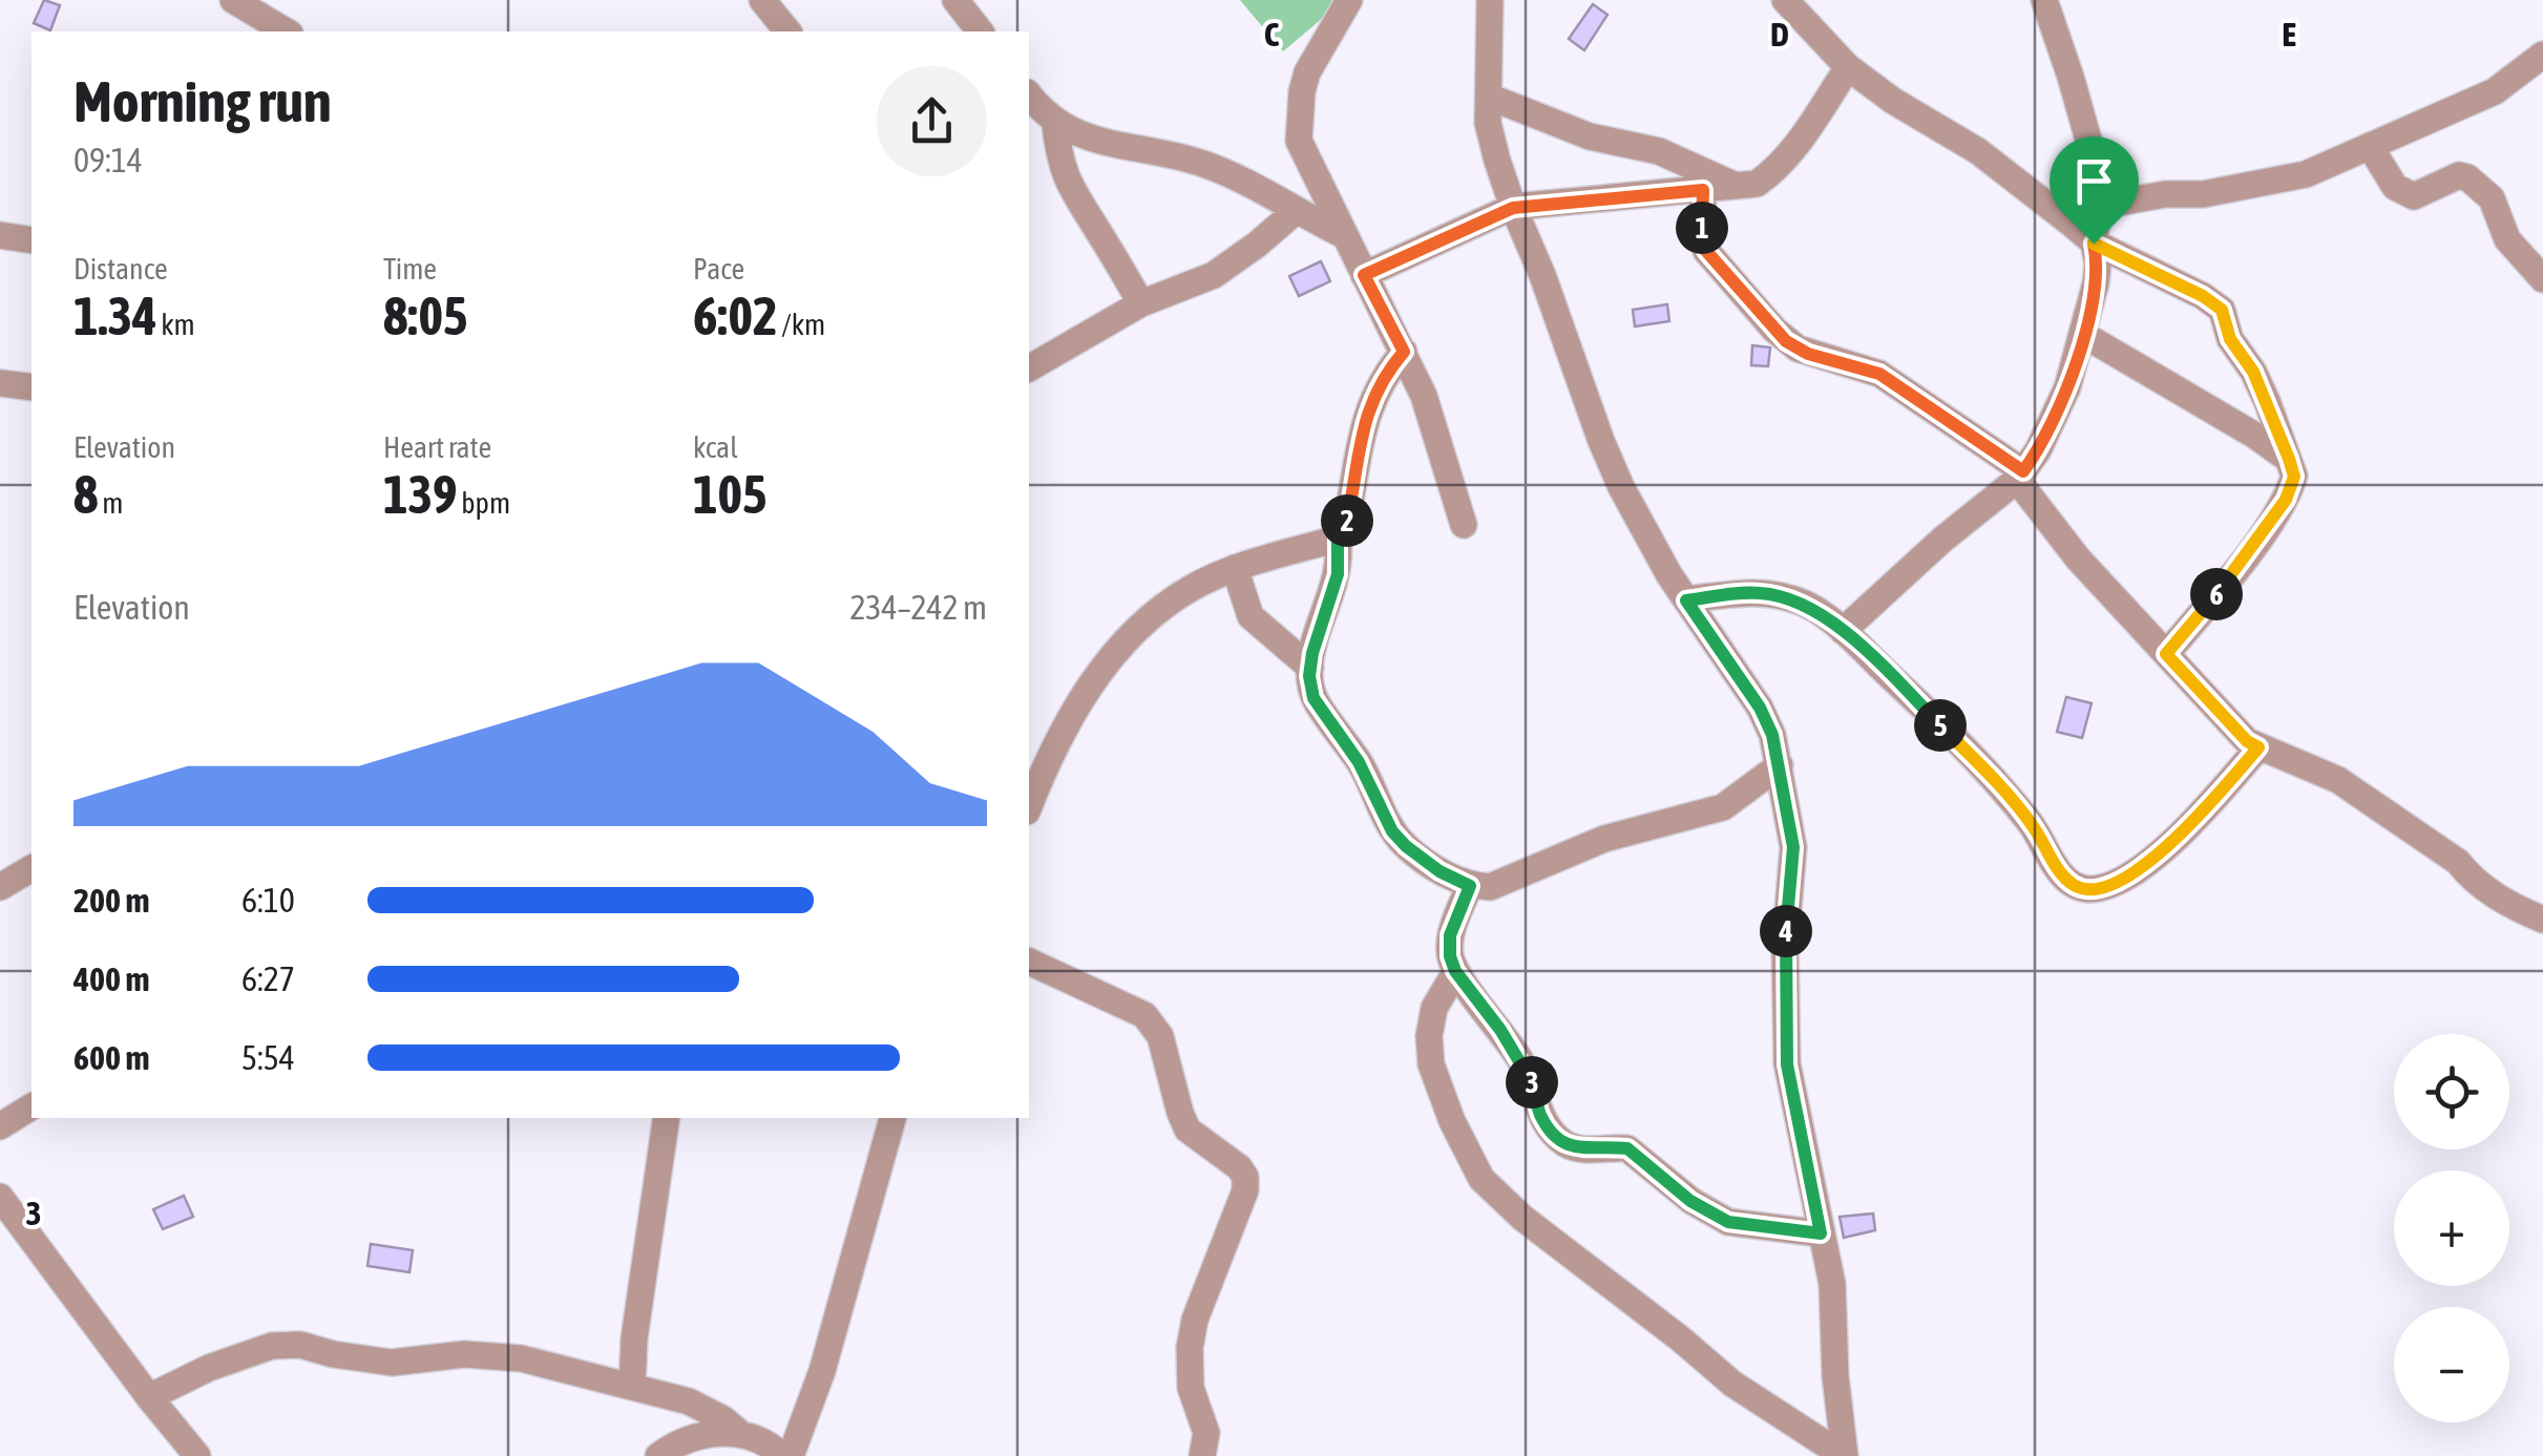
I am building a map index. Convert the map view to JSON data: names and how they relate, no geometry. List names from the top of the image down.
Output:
{
  "page": {
    "heading": ["Morning run", "09:14"],
    "pins": [
      "1",
      "2",
      "6",
      "5",
      "4",
      "3"
    ],
    "stats": [
      ["Distance", "1.34 km"],
      ["Time", "8:05"],
      ["Pace", "6:02 /km"],
      ["Elevation", "8 m"],
      ["Heart rate", "139 bpm"],
      ["kcal", "105"]
    ],
    "chart": ["Elevation", "234–242 m"],
    "list": [
      {
        "name": "200 m",
        "note": "6:10"
      },
      {
        "name": "400 m",
        "note": "6:27"
      },
      {
        "name": "600 m",
        "note": "5:54"
      }
    ],
    "map_buttons": ["+", "−"]
  },
  "grid": {
    "columns": ["C", "D", "E"],
    "rows": ["3"]
  }
}
